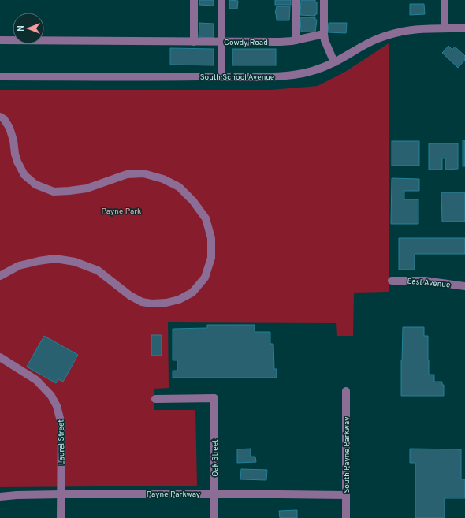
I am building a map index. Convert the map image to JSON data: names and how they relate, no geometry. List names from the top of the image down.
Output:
{
  "streets": {
    "street": [
      "Gowdy Road",
      "South School Avenue",
      "East Avenue",
      "Laurel Street",
      "South Payne Parkway",
      "Oak Street",
      "Payne Parkway"
    ]
  },
  "crossings": [
    ["Laurel Street", "Payne Parkway"],
    ["South Payne Parkway", "Payne Parkway"],
    ["Oak Street", "Payne Parkway"]
  ],
  "parks": ["Payne Park"],
  "north": "left"
}
